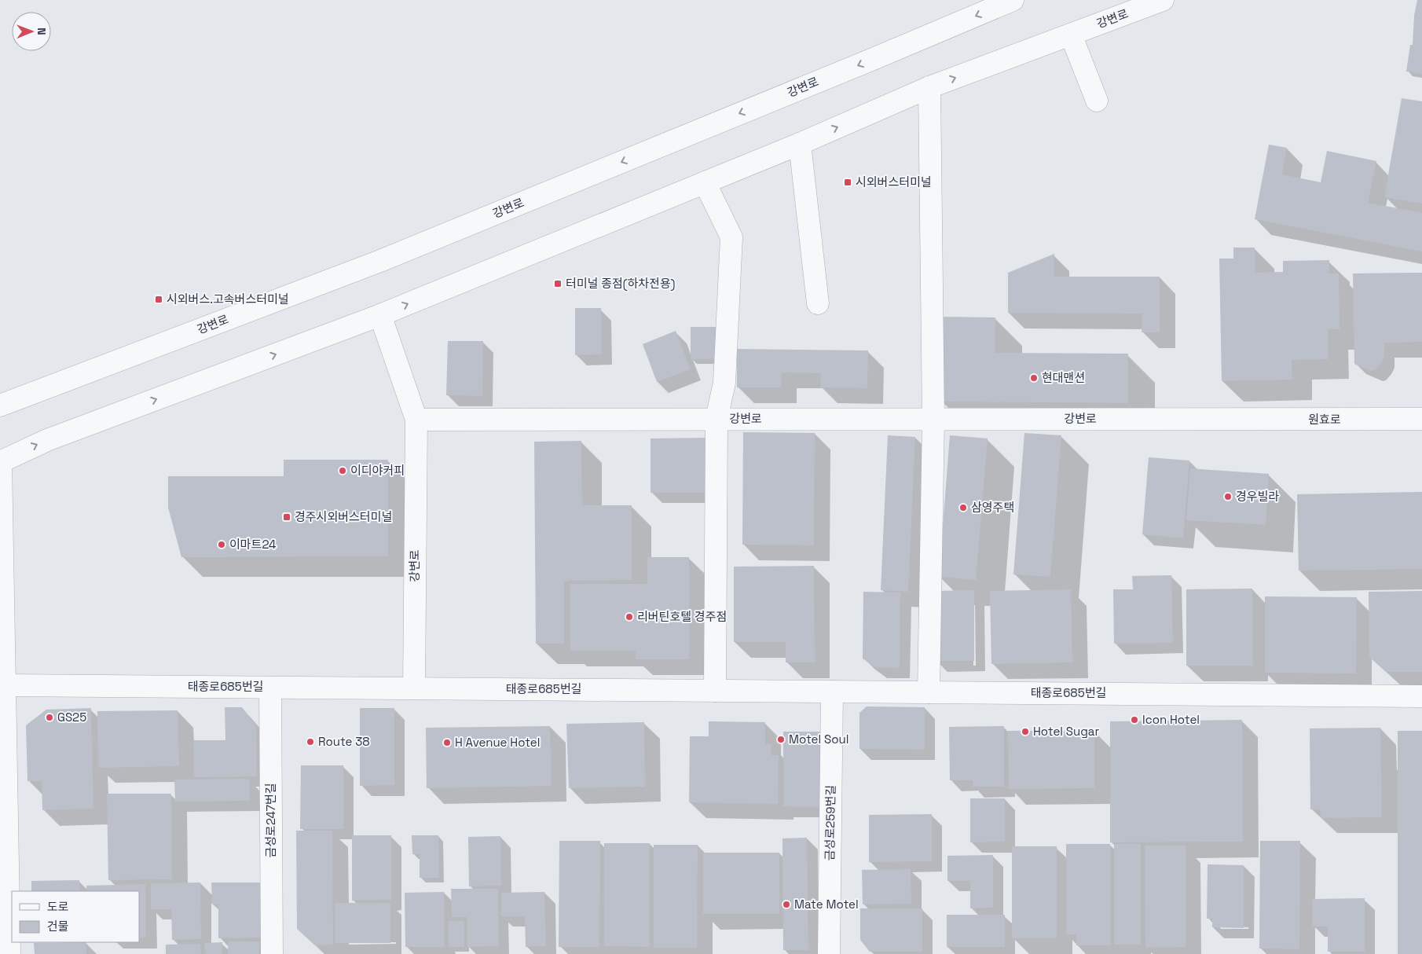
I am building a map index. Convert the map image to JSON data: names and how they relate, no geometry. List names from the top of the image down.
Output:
{
  "streets": {
    "street": [
      "강변로",
      "원효로",
      "태종로685번길",
      "금성로247번길",
      "금성로259번길"
    ]
  },
  "crossings": [
    ["강변로", "원효로"],
    ["강변로", "태종로685번길"],
    ["태종로685번길", "금성로247번길"],
    ["태종로685번길", "금성로259번길"]
  ],
  "places": {
    "transit": [
      "시외버스터미널",
      "터미널 종점(하차전용)",
      "시외버스.고속버스터미널",
      "경주시외버스터미널"
    ],
    "other": [
      "현대맨션",
      "이디야커피",
      "경우빌라",
      "삼영주택",
      "이마트24",
      "리버틴호텔 경주점",
      "GS25",
      "Icon Hotel",
      "Hotel Sugar",
      "Motel Soul",
      "Route 38",
      "H Avenue Hotel",
      "Mate Motel"
    ]
  },
  "legend": ["도로", "건물"],
  "north": "right"
}
